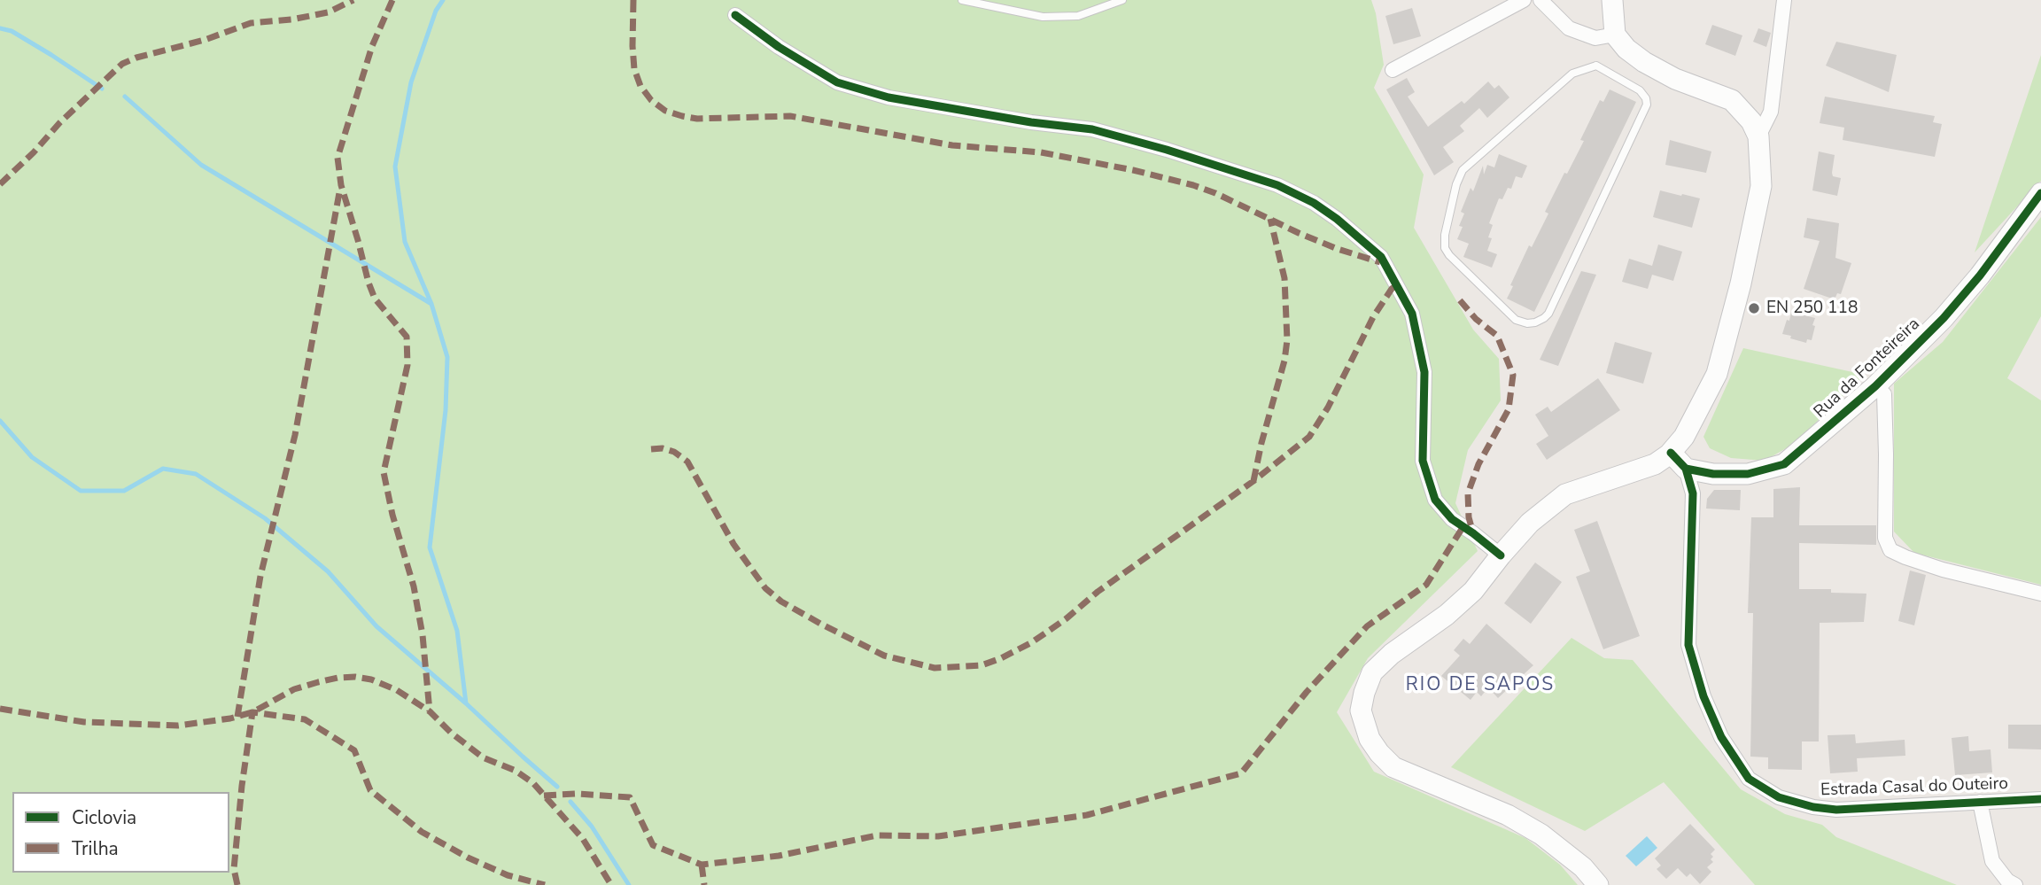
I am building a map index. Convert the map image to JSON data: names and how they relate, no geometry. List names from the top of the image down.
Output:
{
  "streets": {
    "main road": ["Rua da Fonteireira"],
    "street": ["Estrada Casal do Outeiro"]
  },
  "crossings": [
    ["Rua da Fonteireira", "Estrada Casal do Outeiro"]
  ],
  "districts": ["RIO DE SAPOS"],
  "places": ["EN 250 118"],
  "legend": ["Ciclovia", "Trilha"]
}
